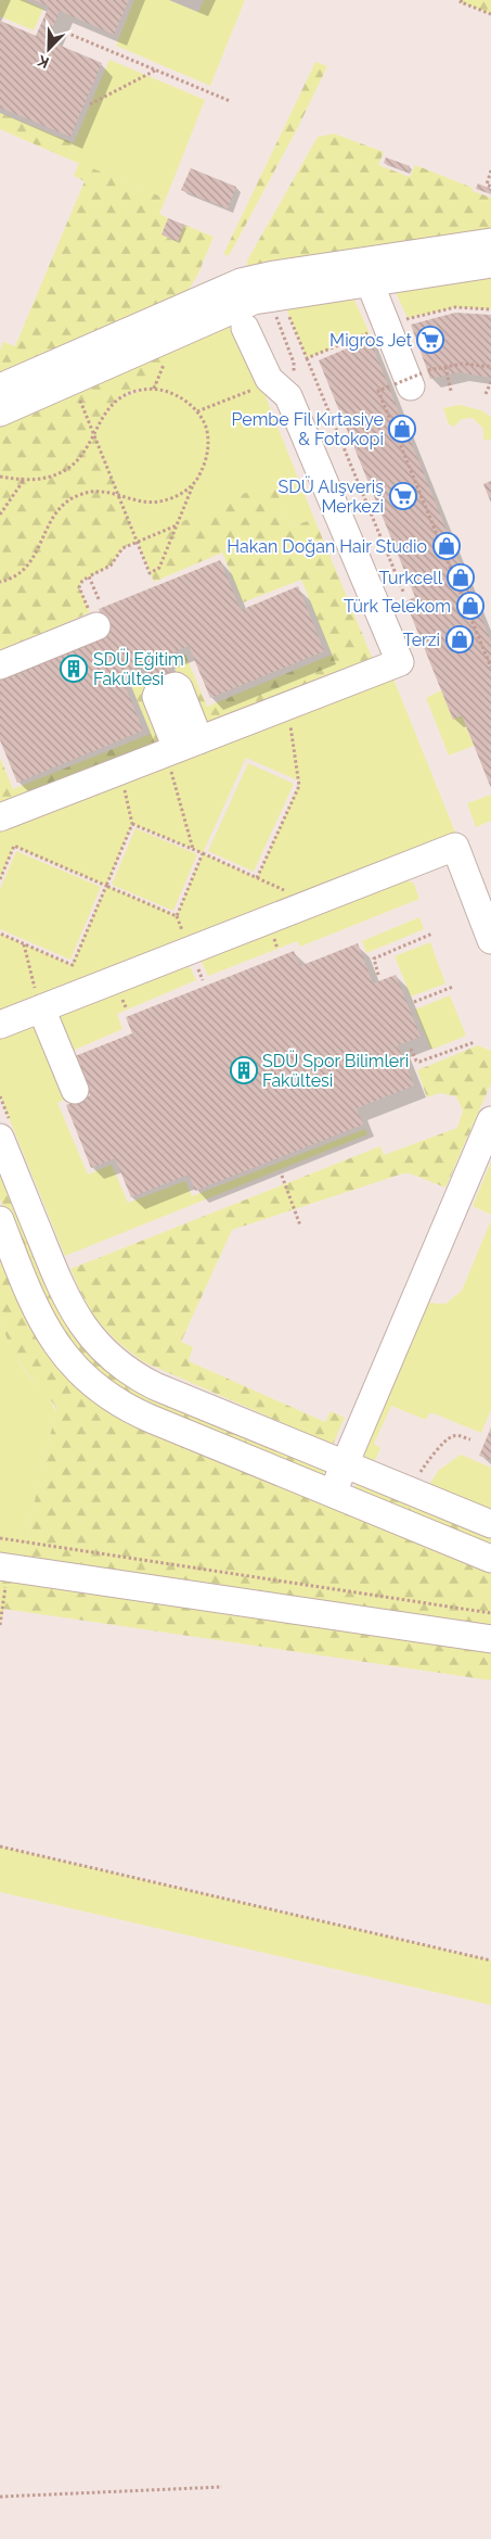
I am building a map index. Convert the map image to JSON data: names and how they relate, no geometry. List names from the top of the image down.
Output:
{
  "places": {
    "supermarket": ["Migros Jet", "SDÜ Alışveriş Merkezi"],
    "shop": [
      "Pembe Fil Kırtasiye & Fotokopi",
      "Hakan Doğan Hair Studio",
      "Turkcell",
      "Türk Telekom",
      "Terzi"
    ],
    "building": ["SDÜ Eğitim Fakültesi", "SDÜ Spor Bilimleri Fakültesi"]
  },
  "north": "bottom left"
}
